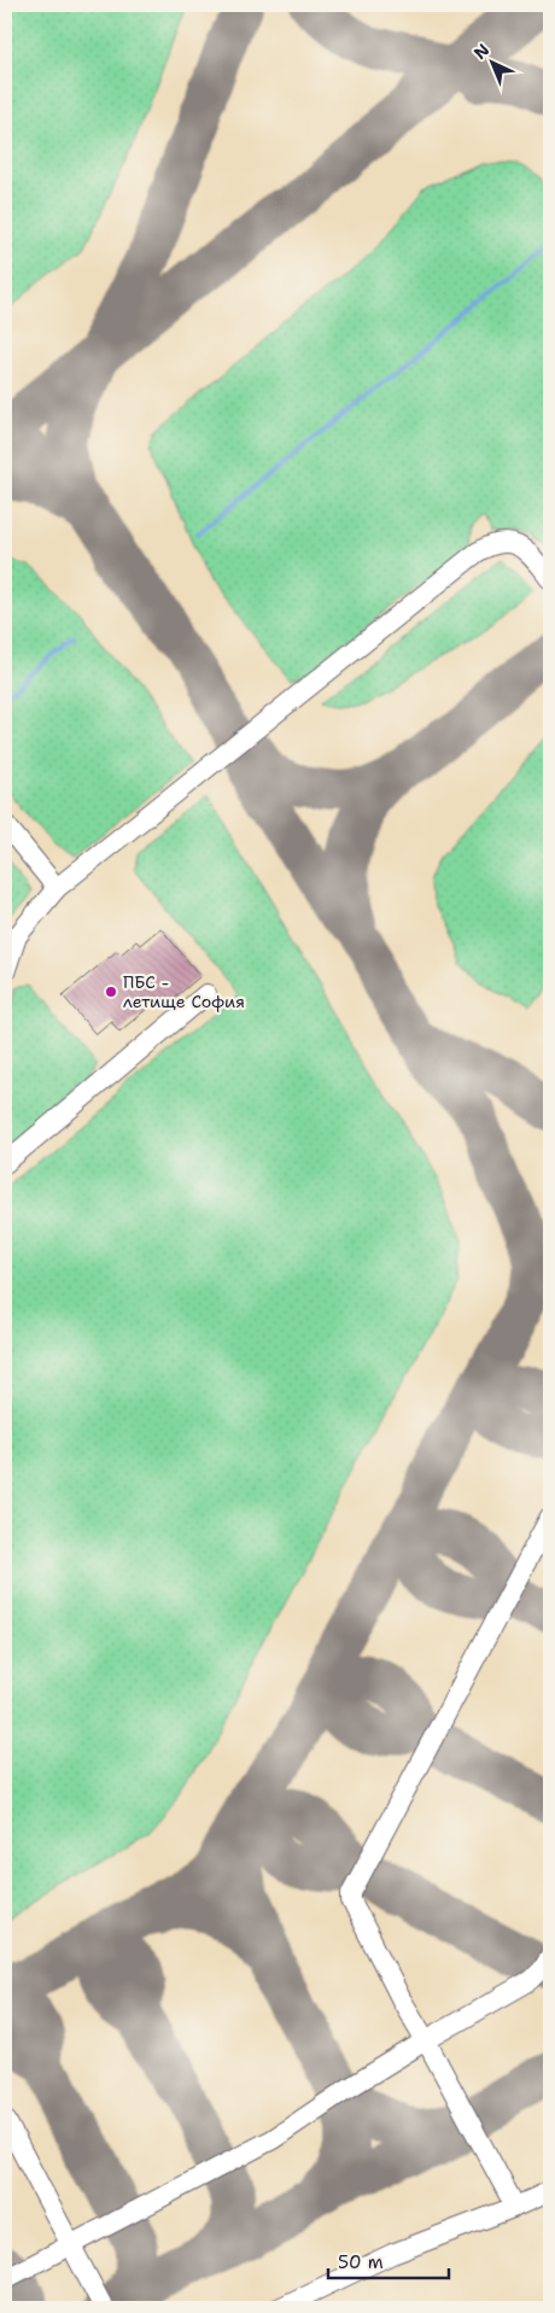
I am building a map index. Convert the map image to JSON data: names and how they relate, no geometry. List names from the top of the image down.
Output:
{
  "places": ["ПБС - летище София"],
  "scale_bar": "50 m",
  "north": "top left"
}
